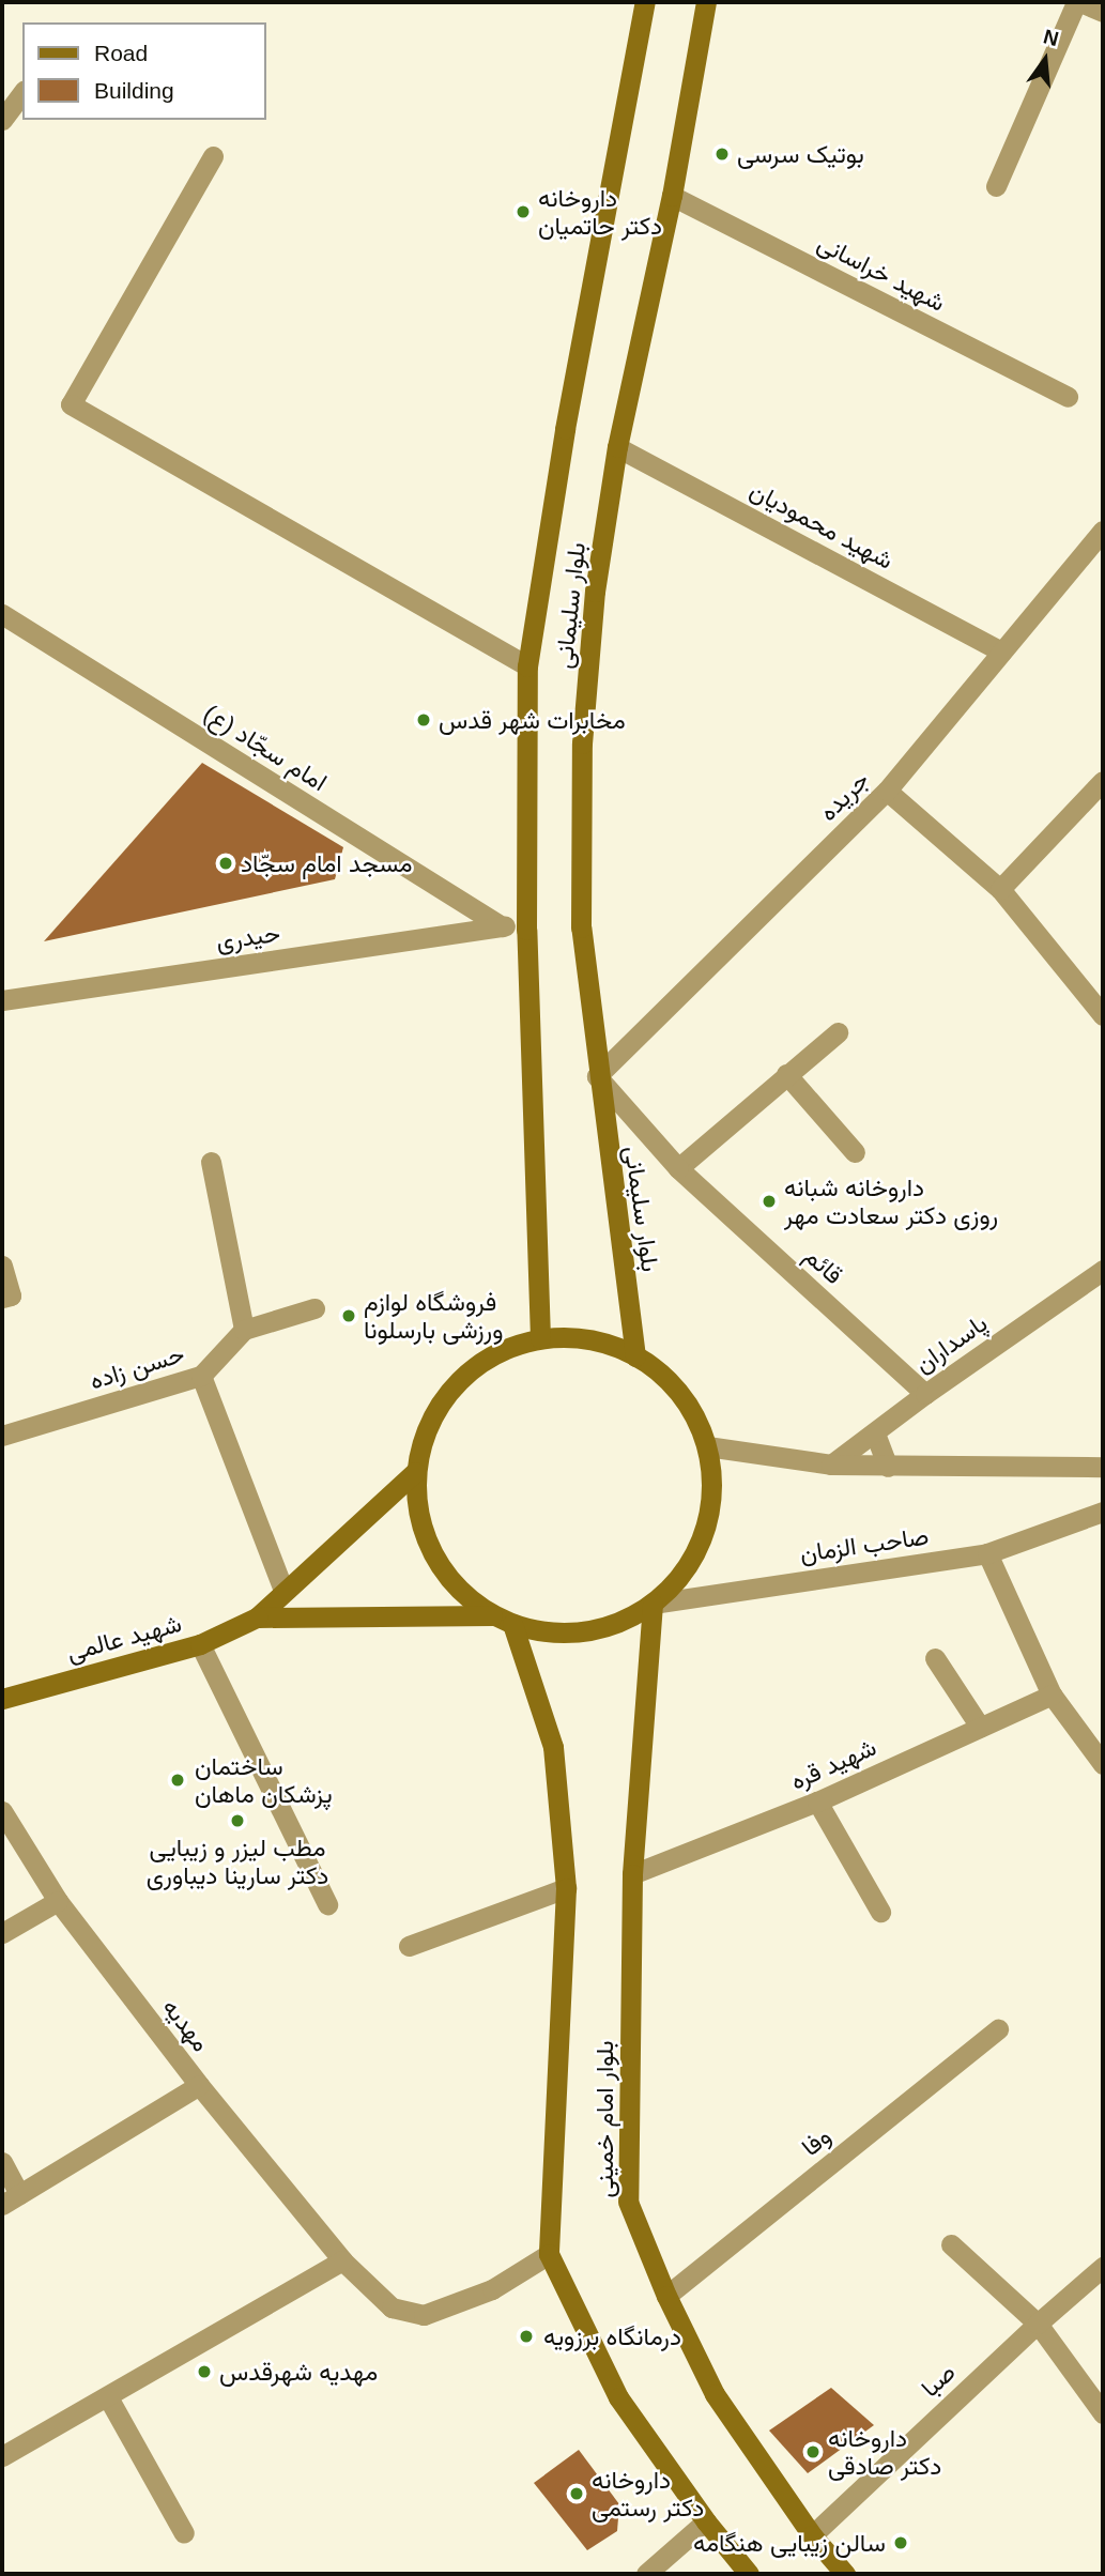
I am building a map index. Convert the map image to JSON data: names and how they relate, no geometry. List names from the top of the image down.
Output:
{
  "streets": {
    "main road": ["بلوار سلیمانی", "شهید عالمی", "بلوار امام خمینی"],
    "street": [
      "شهید خراسانی",
      "شهید محمودیان",
      "امام سجّاد (ع)",
      "جریده",
      "حیدری",
      "قائم",
      "پاسداران",
      "حسن زاده",
      "صاحب الزمان",
      "شهید قره",
      "مهدیه",
      "وفا",
      "صبا"
    ]
  },
  "crossings": [
    ["شهید خراسانی", "بلوار سلیمانی"],
    ["شهید محمودیان", "بلوار سلیمانی"],
    ["شهید محمودیان", "جریده"],
    ["بلوار سلیمانی", "جریده"],
    ["بلوار سلیمانی", "قائم"],
    ["امام سجّاد (ع)", "حیدری"],
    ["جریده", "قائم"],
    ["قائم", "پاسداران"],
    ["صاحب الزمان", "بلوار امام خمینی"],
    ["شهید قره", "بلوار امام خمینی"],
    ["مهدیه", "بلوار امام خمینی"],
    ["بلوار امام خمینی", "وفا"],
    ["بلوار امام خمینی", "صبا"]
  ],
  "places": [
    "بوتیک سرسی",
    "داروخانه دکتر حاتمیان",
    "مخابرات شهر قدس",
    "مسجد امام سجّاد",
    "داروخانه شبانه روزی دکتر سعادت مهر",
    "فروشگاه لوازم ورزشی بارسلونا",
    "ساختمان پزشکان ماهان",
    "مطب لیزر و زیبایی دکتر سارینا دیباوری",
    "درمانگاه برزویه",
    "مهدیه شهرقدس",
    "داروخانه دکتر صادقی",
    "داروخانه دکتر رستمی",
    "سالن زیبایی هنگامه"
  ],
  "legend": ["Road", "Building"],
  "north": "top"
}
